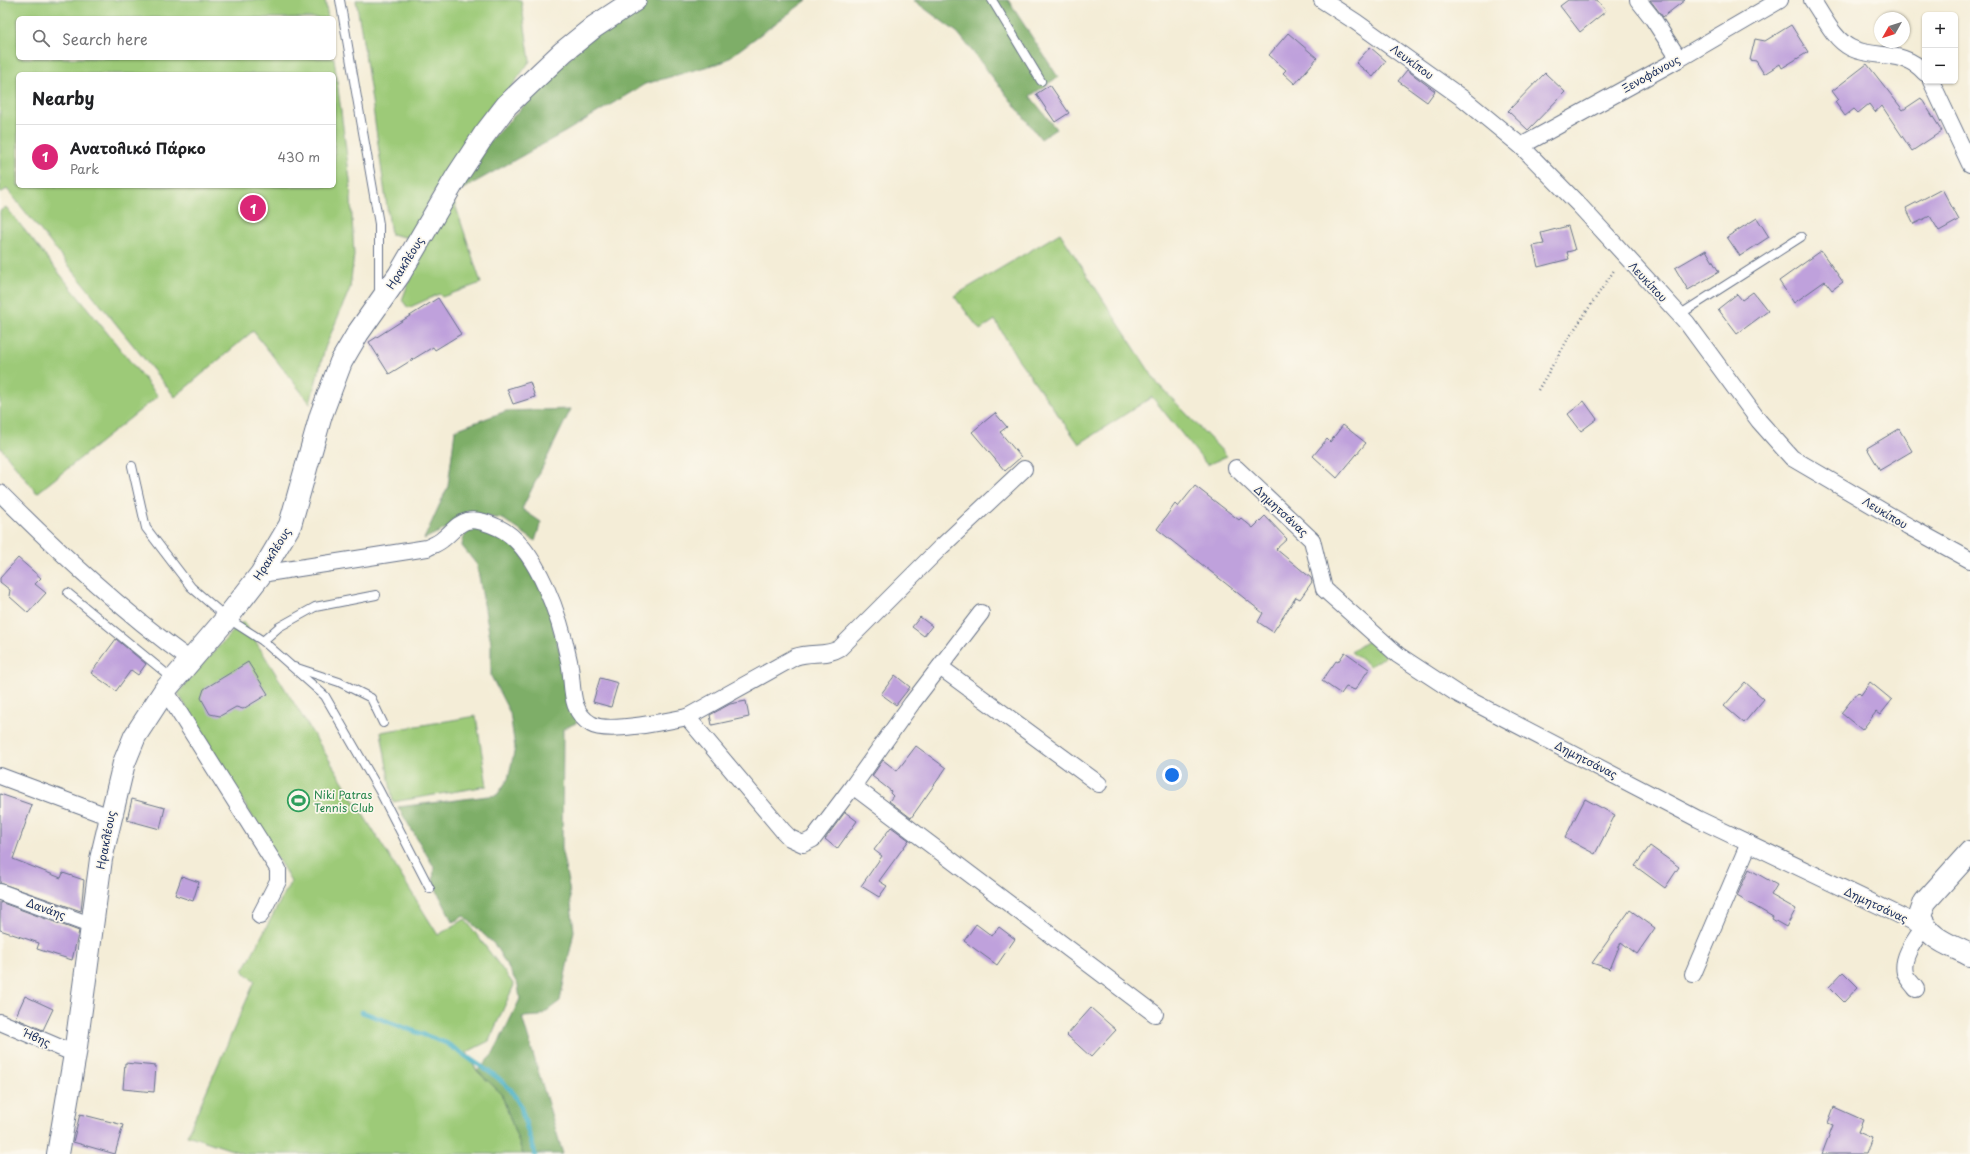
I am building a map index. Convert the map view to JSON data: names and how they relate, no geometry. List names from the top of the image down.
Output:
{
  "streets": {
    "street": [
      "Λευκίπου",
      "Ξενοφάνους",
      "Ηρακλέους",
      "Δημητσάνας",
      "Δανάης",
      "Ήβης"
    ]
  },
  "crossings": [
    ["Λευκίπου", "Ξενοφάνους"],
    ["Ηρακλέους", "Δανάης"],
    ["Ηρακλέους", "Ήβης"]
  ],
  "places": {
    "sports": ["Niki Patras Tennis Club"]
  },
  "north": "bottom left",
  "page": {
    "map_buttons": ["+", "−"],
    "search": "Search here",
    "heading": "Nearby",
    "list": [
      {
        "mark": "1",
        "name": "Ανατολικό Πάρκο",
        "note": "Park",
        "value": "430 m"
      }
    ],
    "pins": "1"
  }
}
